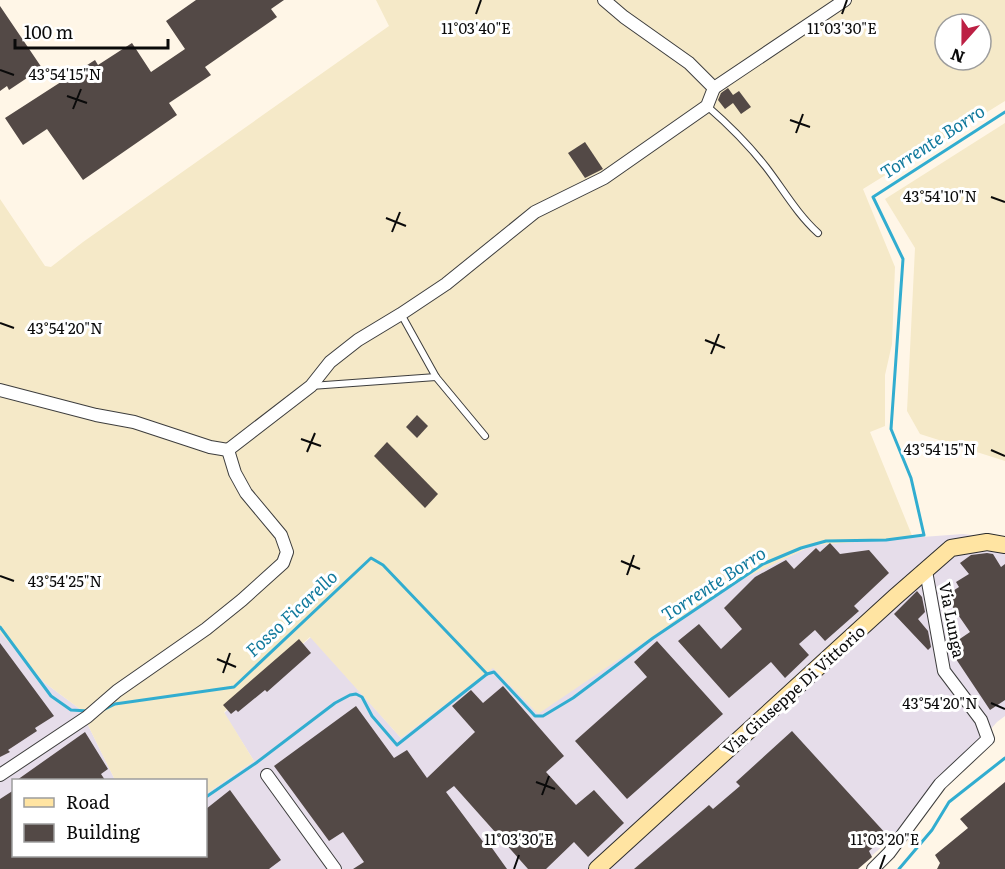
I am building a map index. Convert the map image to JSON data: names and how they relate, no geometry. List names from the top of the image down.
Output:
{
  "streets": {
    "street": ["Via Lunga", "Via Giuseppe Di Vittorio"]
  },
  "crossings": [
    ["Via Lunga", "Via Giuseppe Di Vittorio"]
  ],
  "water": ["Torrente Borro", "Fosso Ficarello"],
  "legend": ["Road", "Building"],
  "scale_bar": "100 m",
  "north": "bottom",
  "coordinates": [
    "11°03'40\"E",
    "11°03'30\"E",
    "43°54'15\"N",
    "43°54'10\"N",
    "43°54'20\"N",
    "43°54'25\"N",
    "11°03'20\"E"
  ]
}
